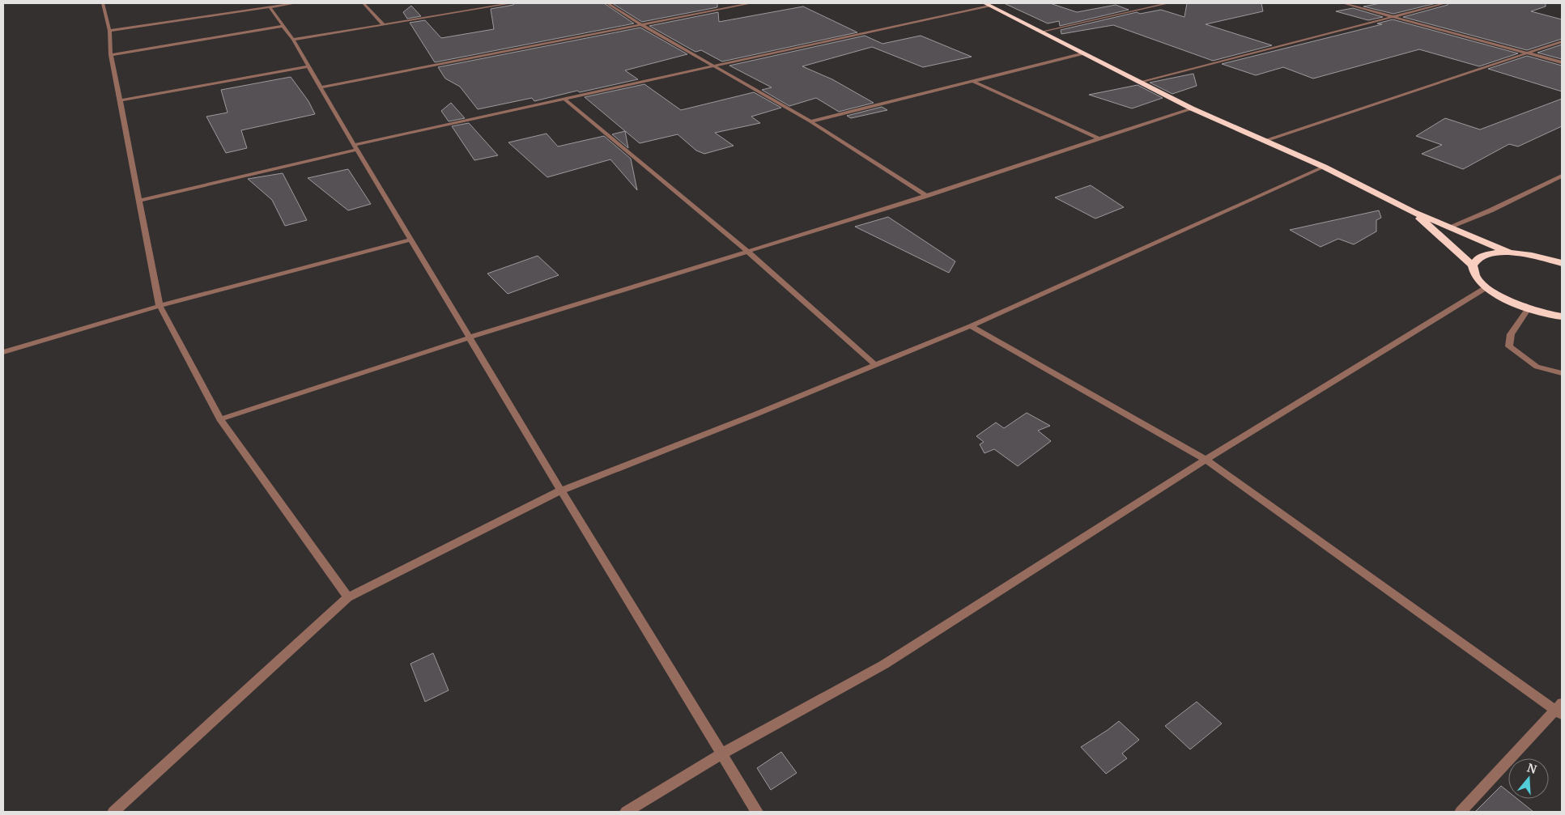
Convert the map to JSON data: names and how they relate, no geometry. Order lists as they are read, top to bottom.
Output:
{
  "north": "top"
}
